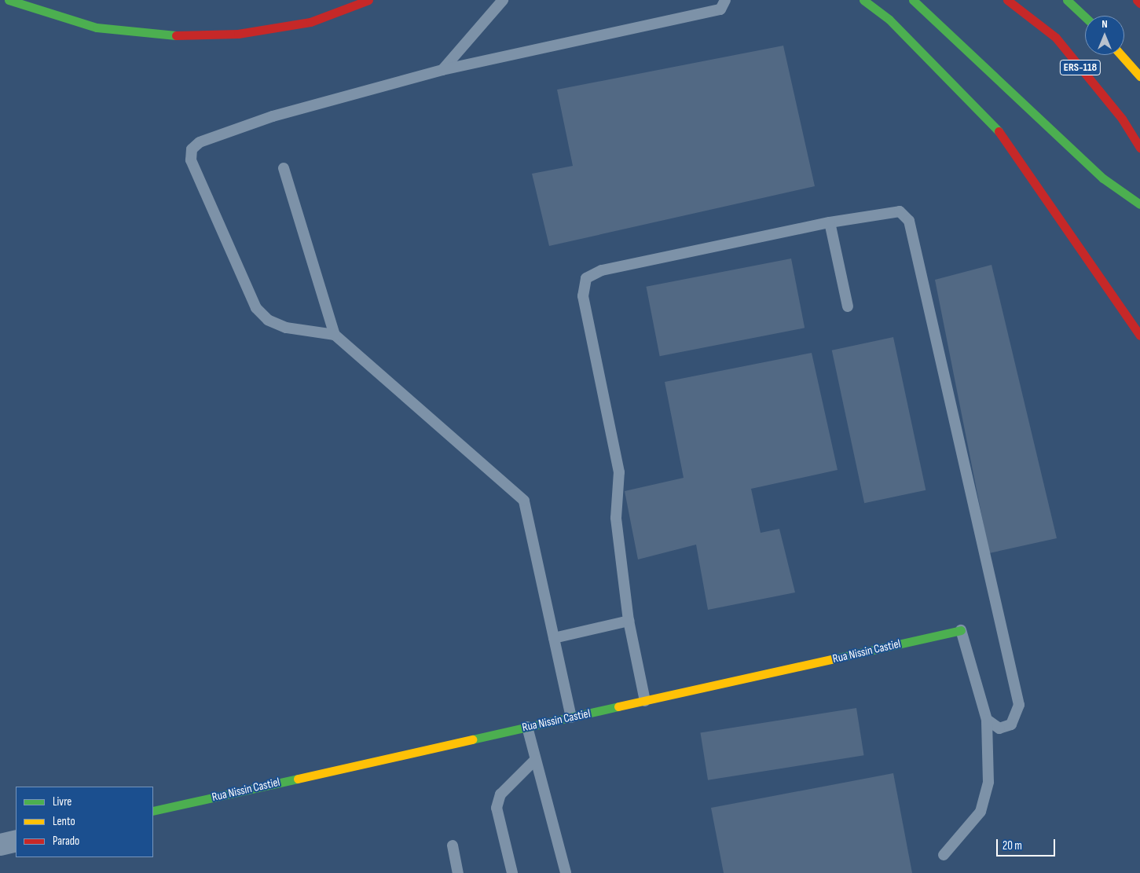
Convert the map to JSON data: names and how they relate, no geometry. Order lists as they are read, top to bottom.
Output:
{
  "streets": {
    "main road": ["ERS-118", "Rua Nissin Castiel"]
  },
  "legend": ["Livre", "Lento", "Parado"],
  "scale_bar": "20 m",
  "north": "top"
}
